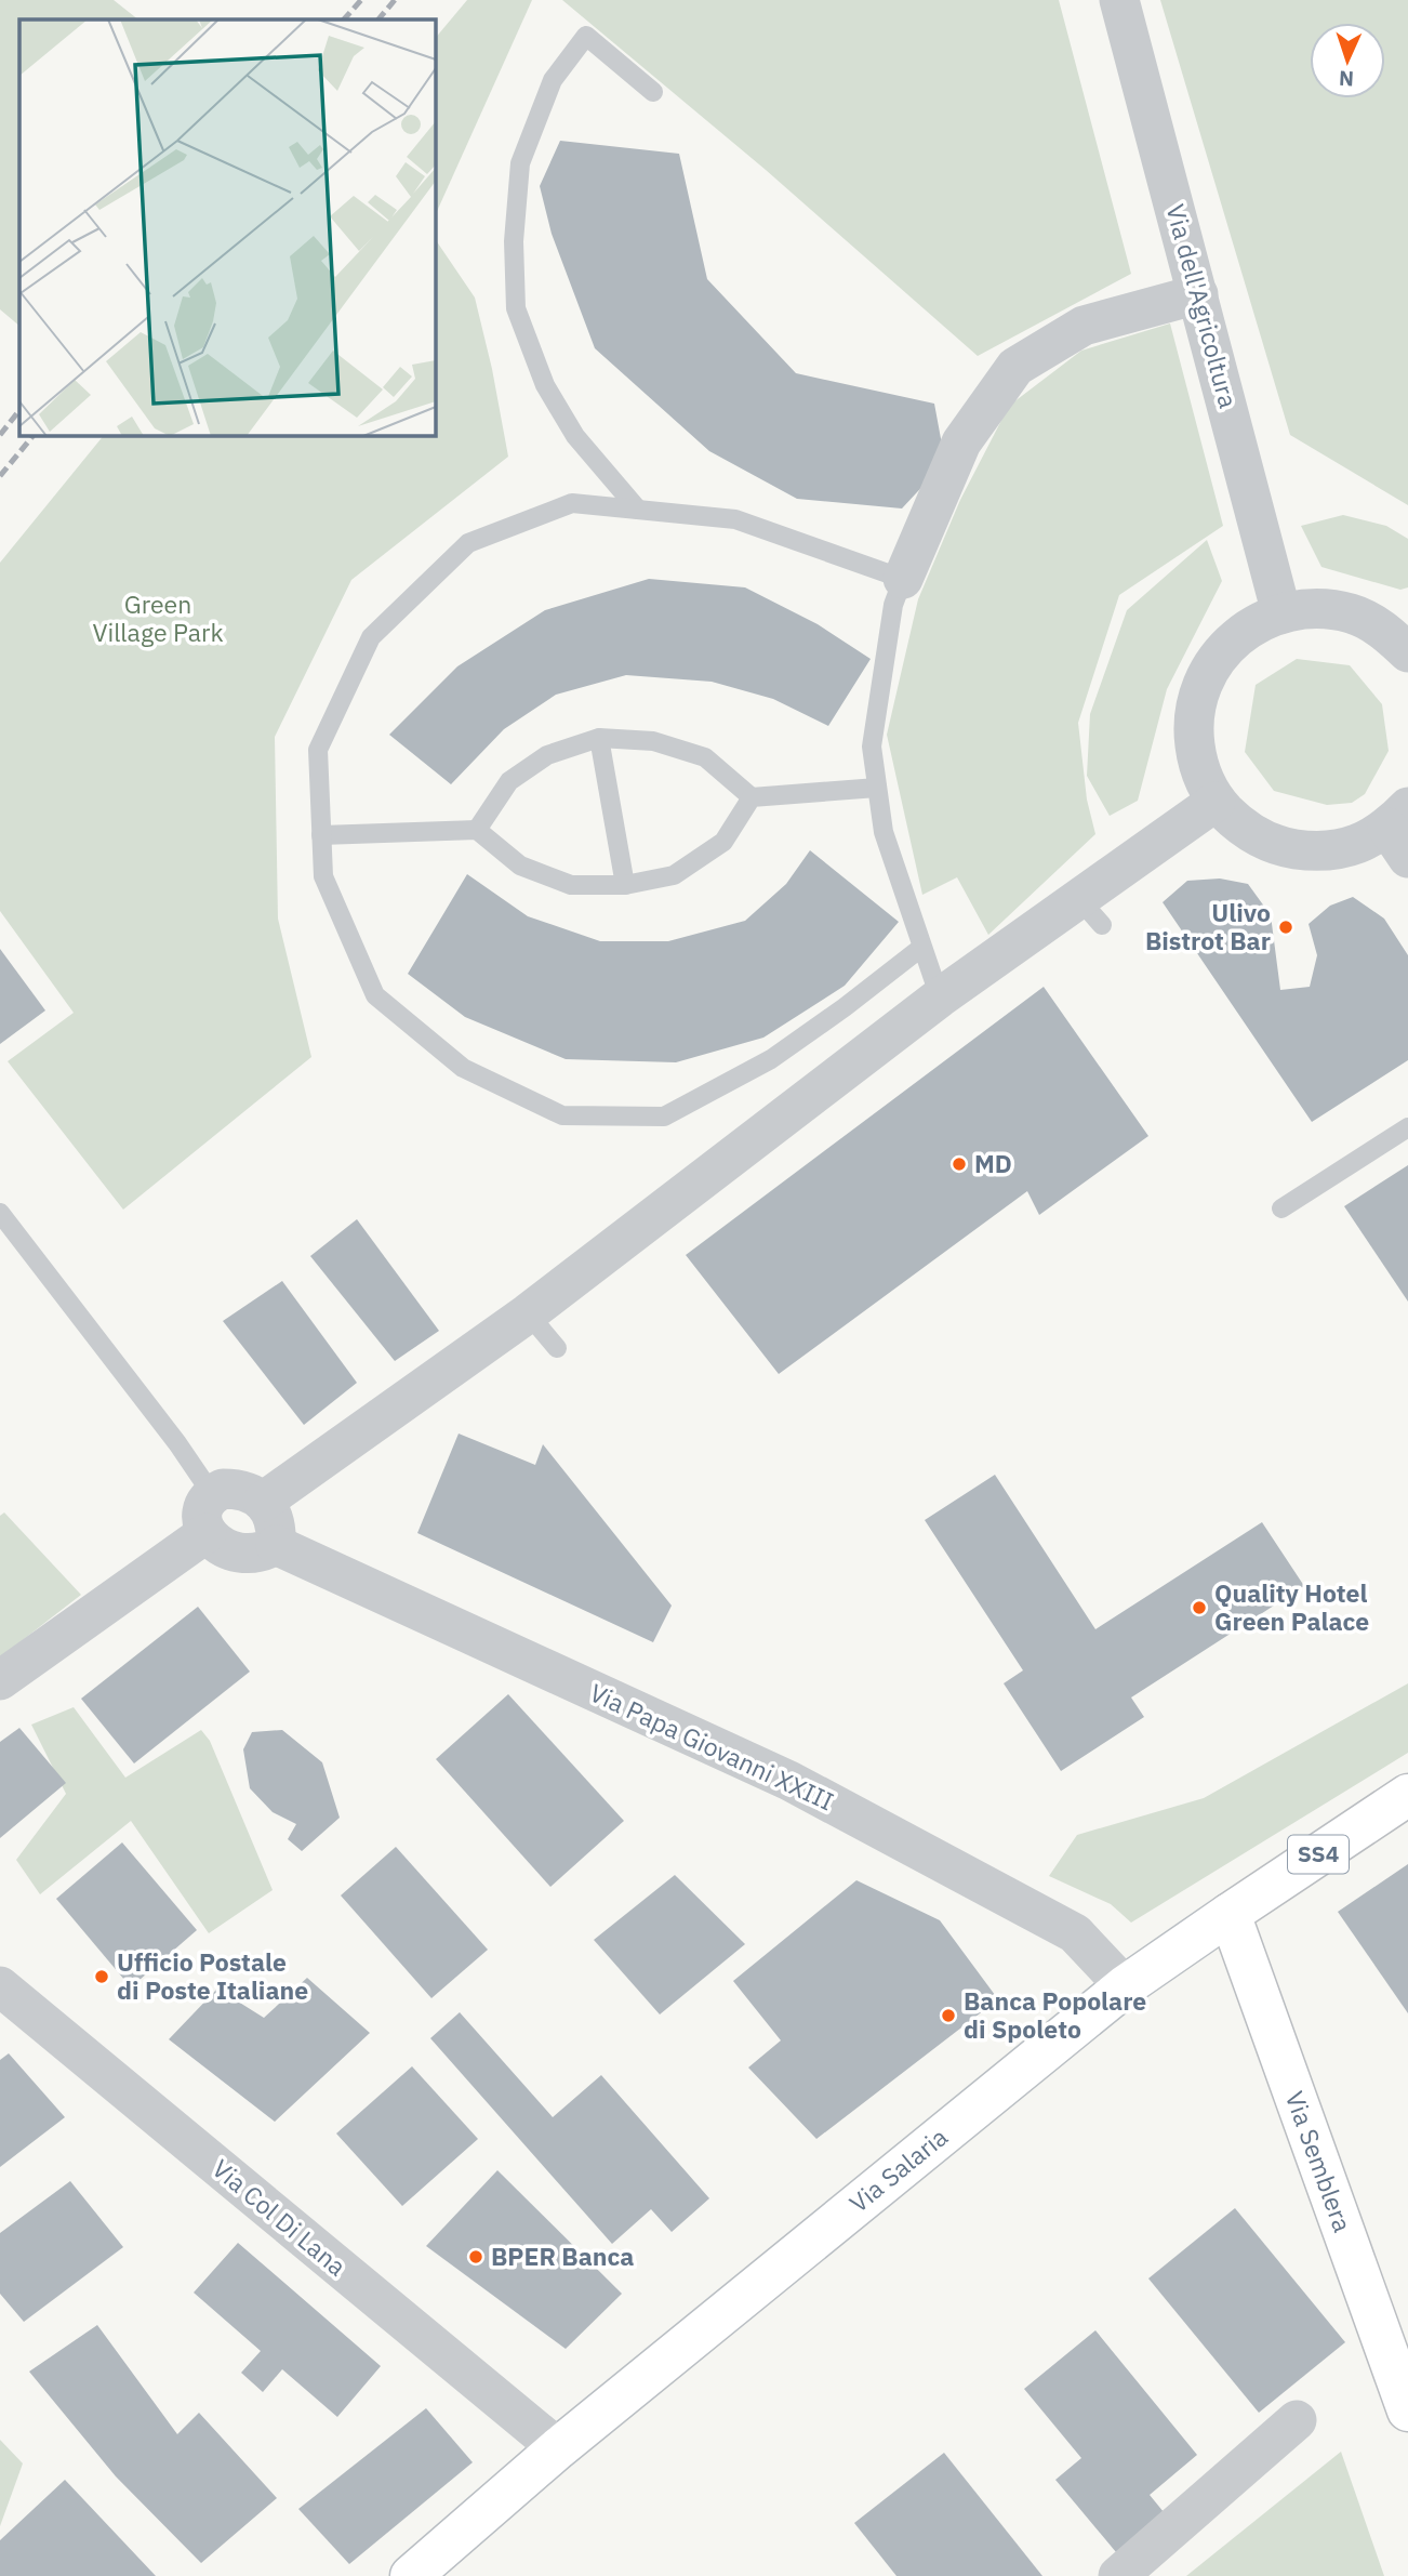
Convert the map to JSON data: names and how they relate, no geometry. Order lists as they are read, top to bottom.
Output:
{
  "streets": {
    "main road": ["SS4", "Via Semblera", "Via Salaria"],
    "street": ["Via dell'Agricoltura", "Via Papa Giovanni XXIII", "Via Col Di Lana"]
  },
  "crossings": [
    ["Via Papa Giovanni XXIII", "Via Salaria"],
    ["Via Semblera", "Via Salaria"],
    ["Via Salaria", "Via Col Di Lana"]
  ],
  "parks": ["Green Village Park"],
  "places": [
    "Ulivo Bistrot Bar",
    "MD",
    "Quality Hotel Green Palace",
    "Ufficio Postale di Poste Italiane",
    "Banca Popolare di Spoleto",
    "BPER Banca"
  ],
  "north": "bottom"
}
